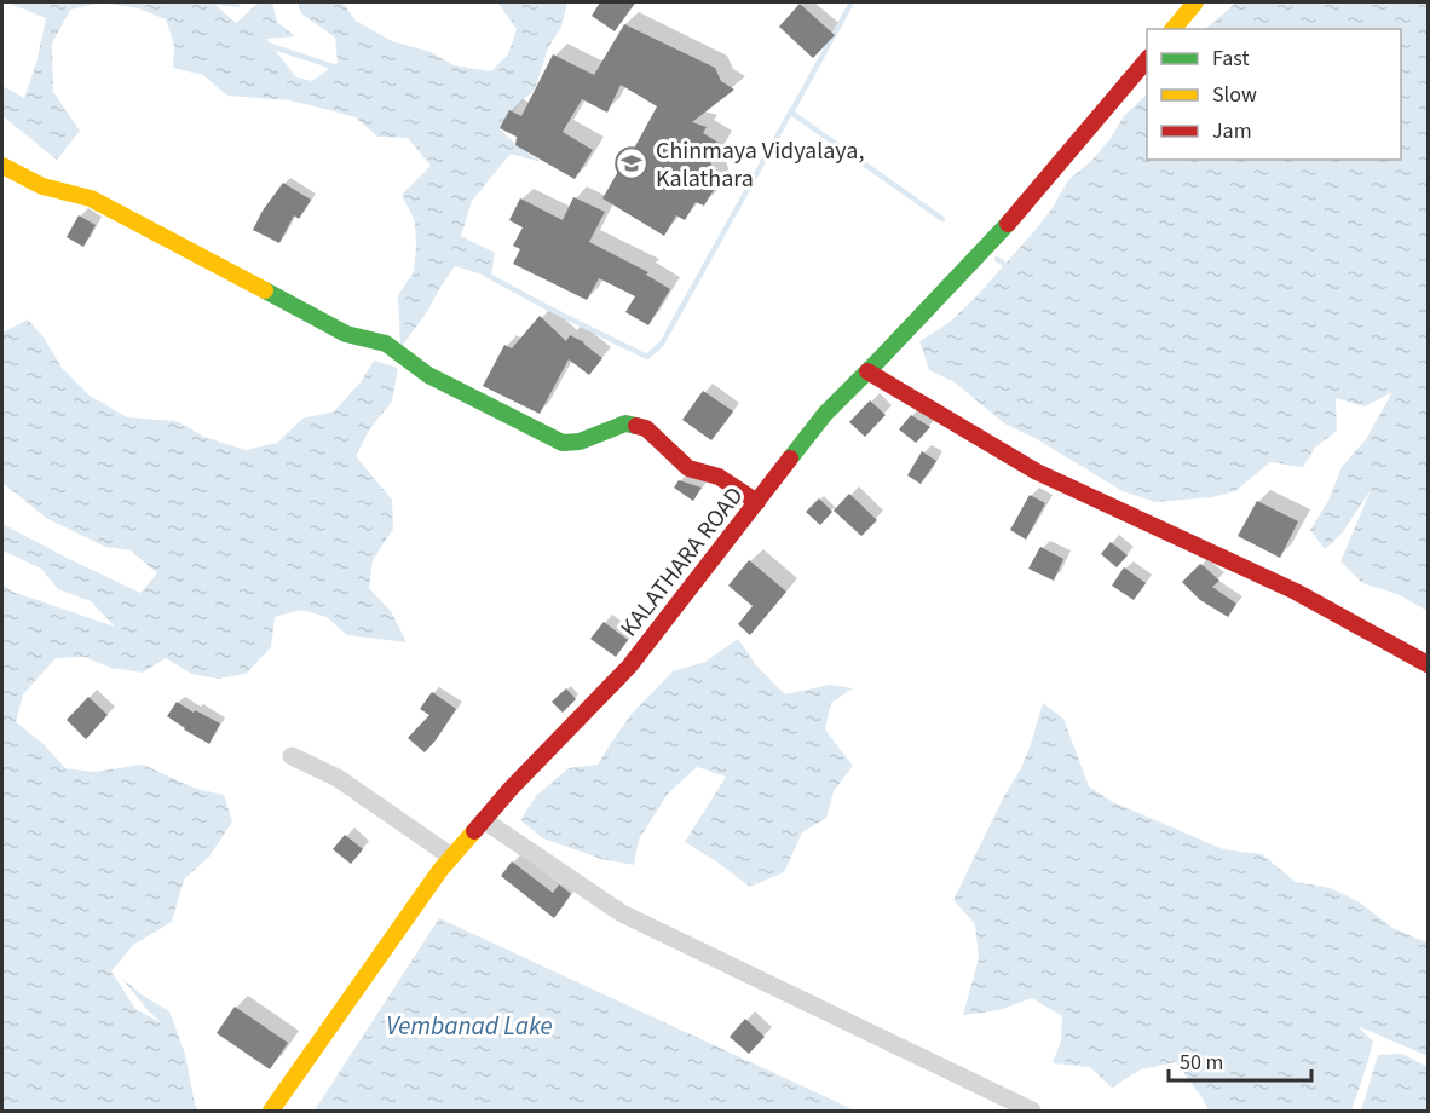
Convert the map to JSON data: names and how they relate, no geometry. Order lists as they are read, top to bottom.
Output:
{
  "streets": {
    "street": ["KALATHARA ROAD"]
  },
  "water": ["Vembanad Lake"],
  "places": {
    "school or university": ["Chinmaya Vidyalaya, Kalathara"]
  },
  "legend": ["Fast", "Slow", "Jam"],
  "scale_bar": "50 m"
}
